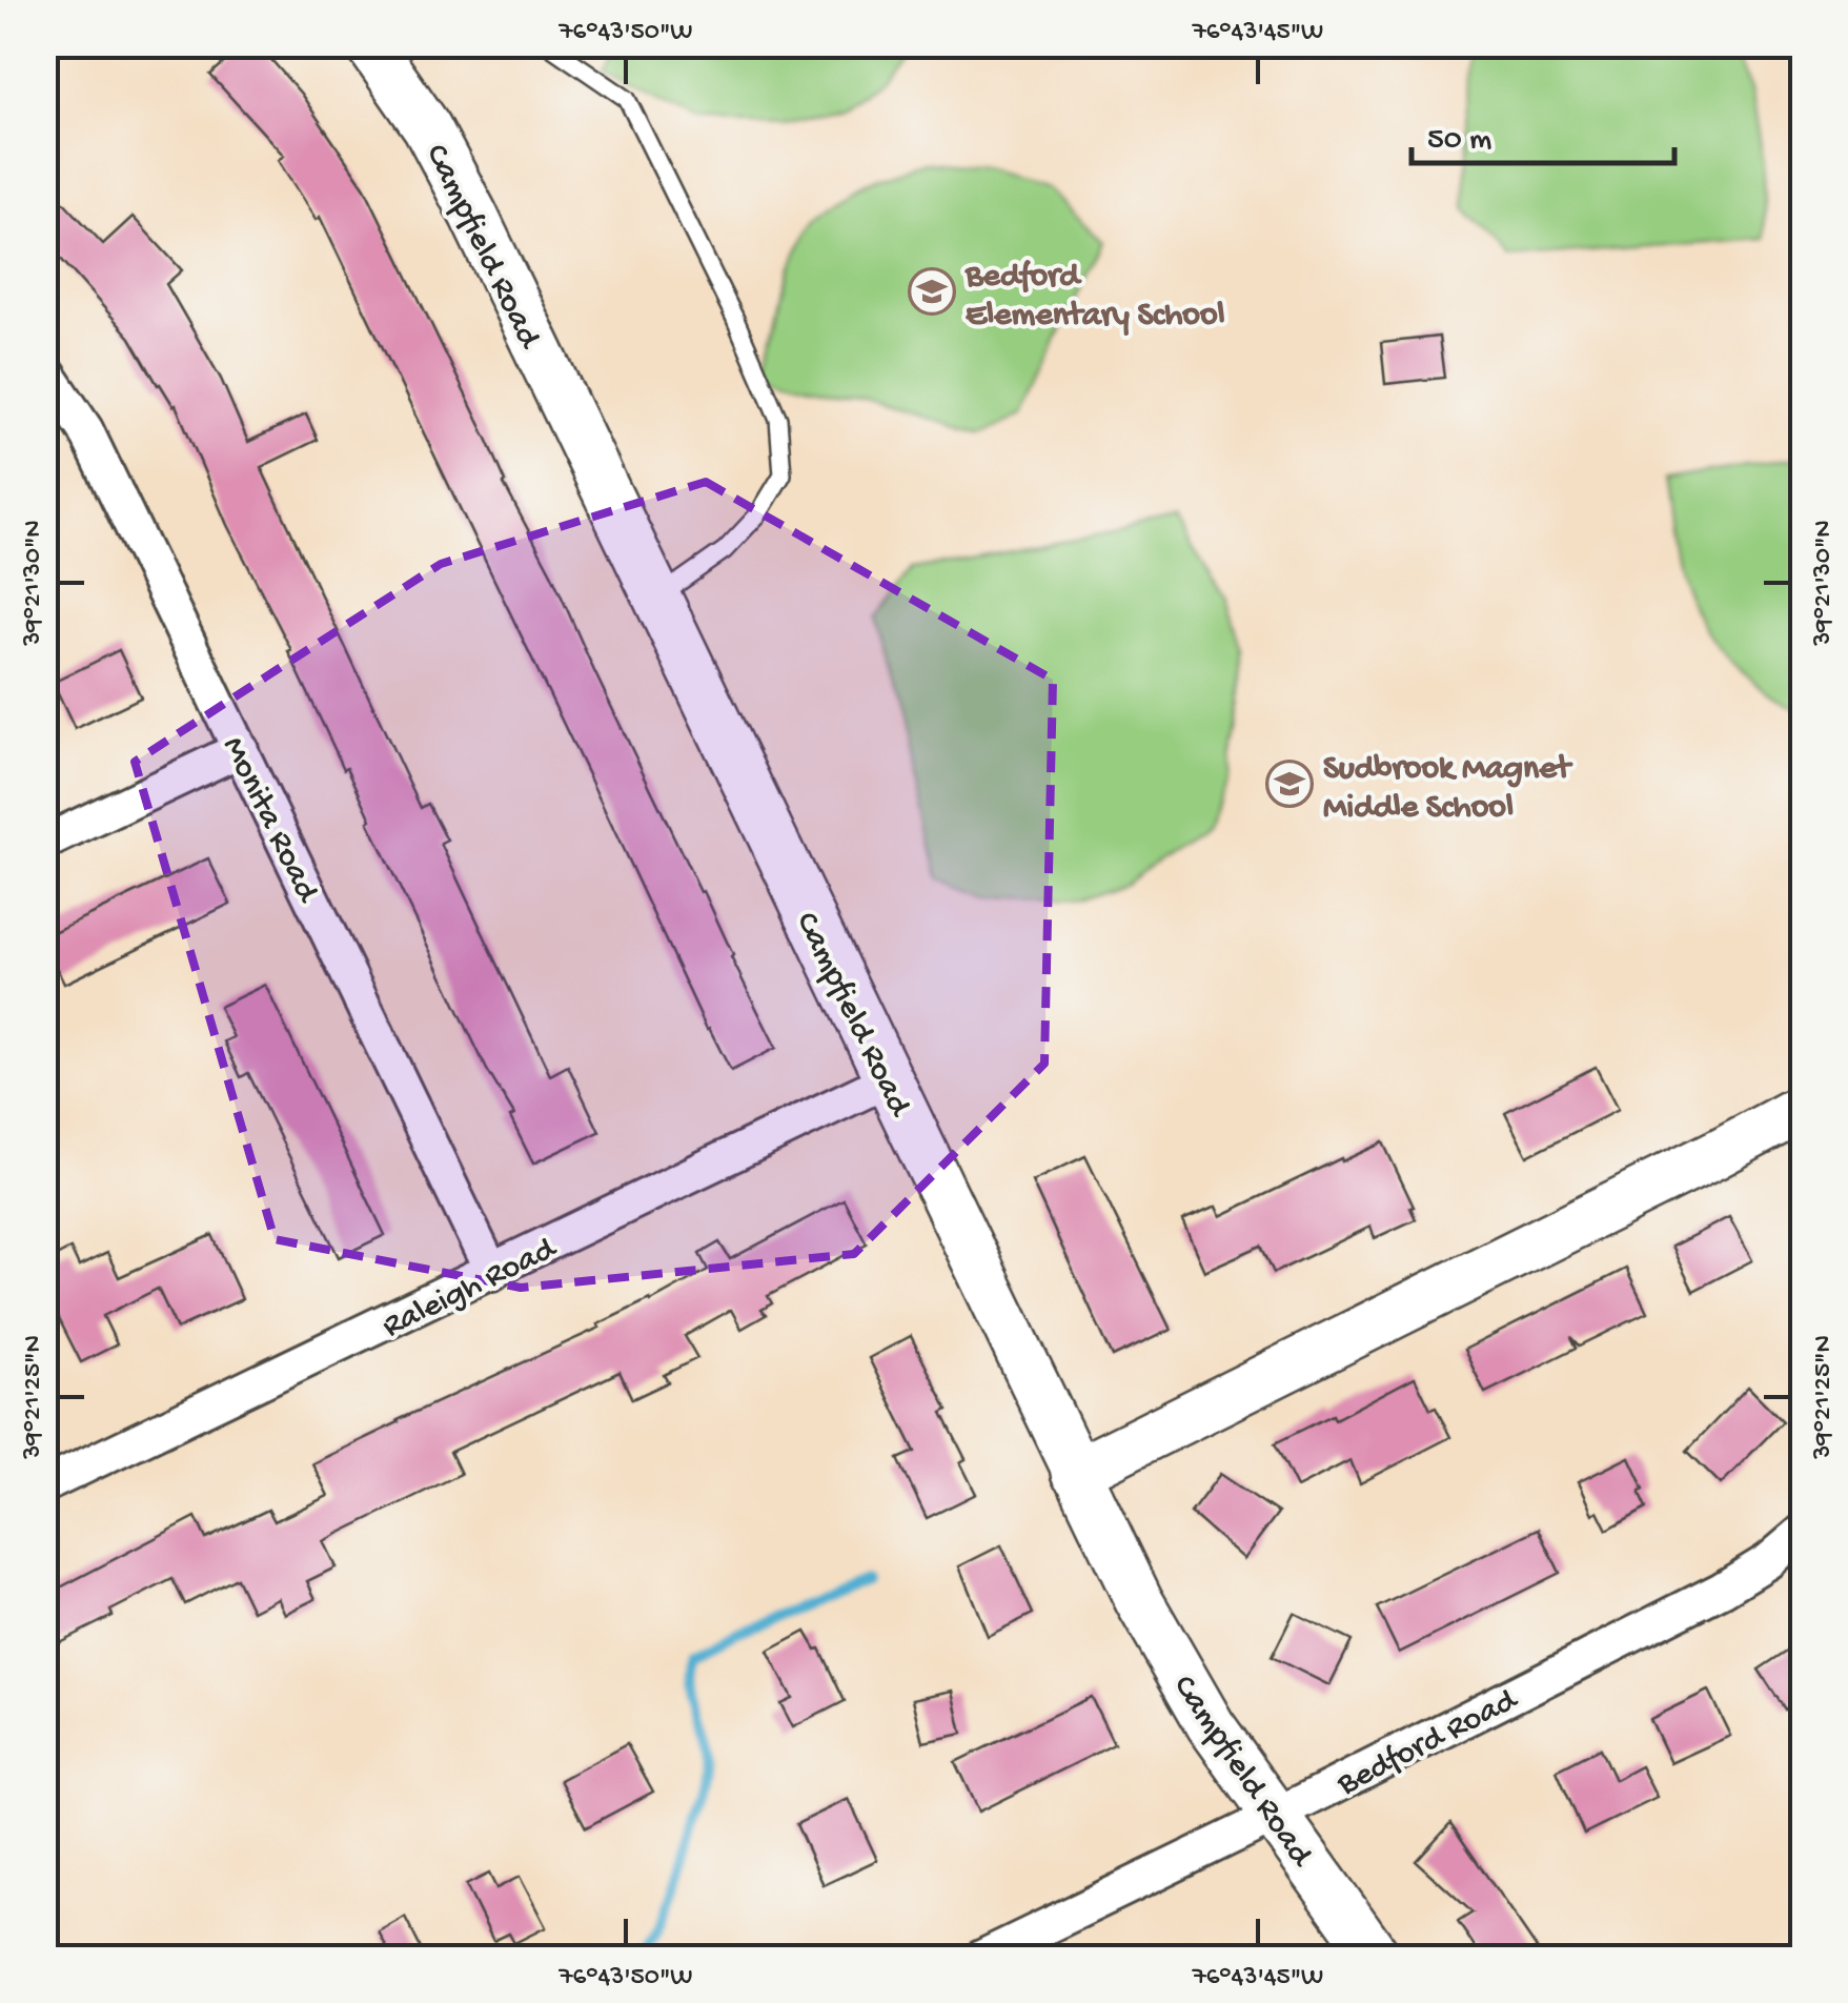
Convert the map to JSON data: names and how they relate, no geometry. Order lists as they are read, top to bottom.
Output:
{
  "streets": {
    "street": [
      "Campfield Road",
      "Monita Road",
      "Raleigh Road",
      "Bedford Road"
    ]
  },
  "crossings": [
    ["Campfield Road", "Raleigh Road"],
    ["Campfield Road", "Bedford Road"],
    ["Monita Road", "Raleigh Road"]
  ],
  "places": {
    "school or university": ["Bedford Elementary School", "Sudbrook Magnet Middle School"]
  },
  "scale_bar": "50 m",
  "coordinates": [
    "76°43'50\"W",
    "76°43'45\"W",
    "39°21'30\"N",
    "39°21'25\"N"
  ]
}
